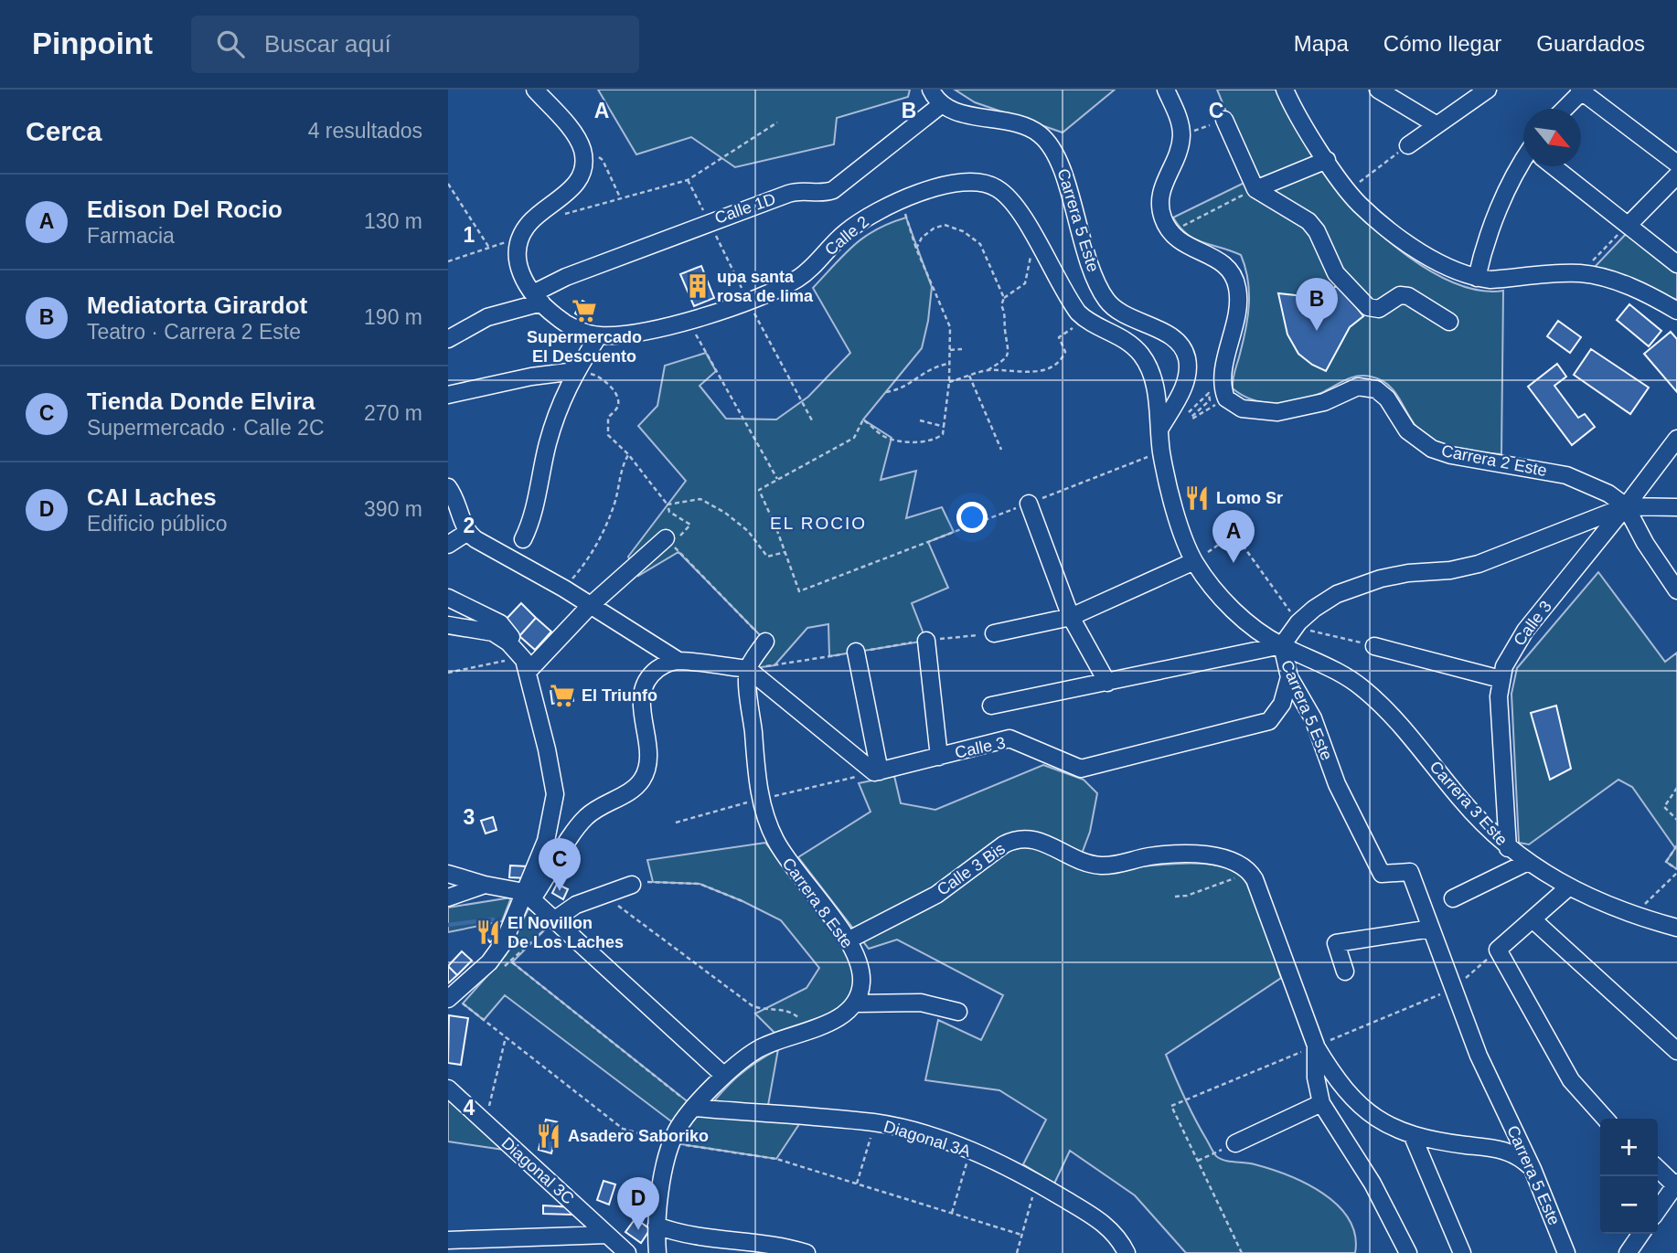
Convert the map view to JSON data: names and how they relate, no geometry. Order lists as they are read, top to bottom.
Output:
{
  "streets": {
    "street": [
      "Calle 1D",
      "Carrera 5 Este",
      "Calle 2",
      "Carrera 2 Este",
      "Calle 3",
      "Carrera 3 Este",
      "Calle 3 Bis",
      "Carrera 8 Este",
      "Diagonal 3A",
      "Diagonal 3C"
    ]
  },
  "crossings": [
    ["Calle 1D", "Carrera 5 Este"],
    ["Carrera 5 Este", "Calle 3"],
    ["Carrera 5 Este", "Carrera 3 Este"],
    ["Carrera 2 Este", "Calle 3"],
    ["Calle 3", "Carrera 3 Este"],
    ["Calle 3 Bis", "Carrera 8 Este"]
  ],
  "districts": ["EL ROCIO"],
  "places": {
    "building": ["upa santa rosa de lima"],
    "supermarket": ["Supermercado El Descuento", "El Triunfo"],
    "restaurant": ["Lomo Sr", "El Novillon De Los Laches", "Asadero Saboriko"]
  },
  "north": "bottom right",
  "page": {
    "header": "Pinpoint",
    "search": "Buscar aquí",
    "nav": ["Mapa", "Cómo llegar", "Guardados"],
    "heading": ["Cerca", "4 resultados"],
    "list": [
      {
        "mark": "A",
        "name": "Edison Del Rocio",
        "note": "Farmacia",
        "value": "130 m"
      },
      {
        "mark": "B",
        "name": "Mediatorta Girardot",
        "note": "Teatro · Carrera 2 Este",
        "value": "190 m"
      },
      {
        "mark": "C",
        "name": "Tienda Donde Elvira",
        "note": "Supermercado · Calle 2C",
        "value": "270 m"
      },
      {
        "mark": "D",
        "name": "CAI Laches",
        "note": "Edificio público",
        "value": "390 m"
      }
    ],
    "pins": [
      "B",
      "A",
      "C",
      "D"
    ],
    "map_buttons": ["+", "−"]
  },
  "grid": {
    "columns": ["A", "B", "C"],
    "rows": [
      "1",
      "2",
      "3",
      "4"
    ]
  }
}
